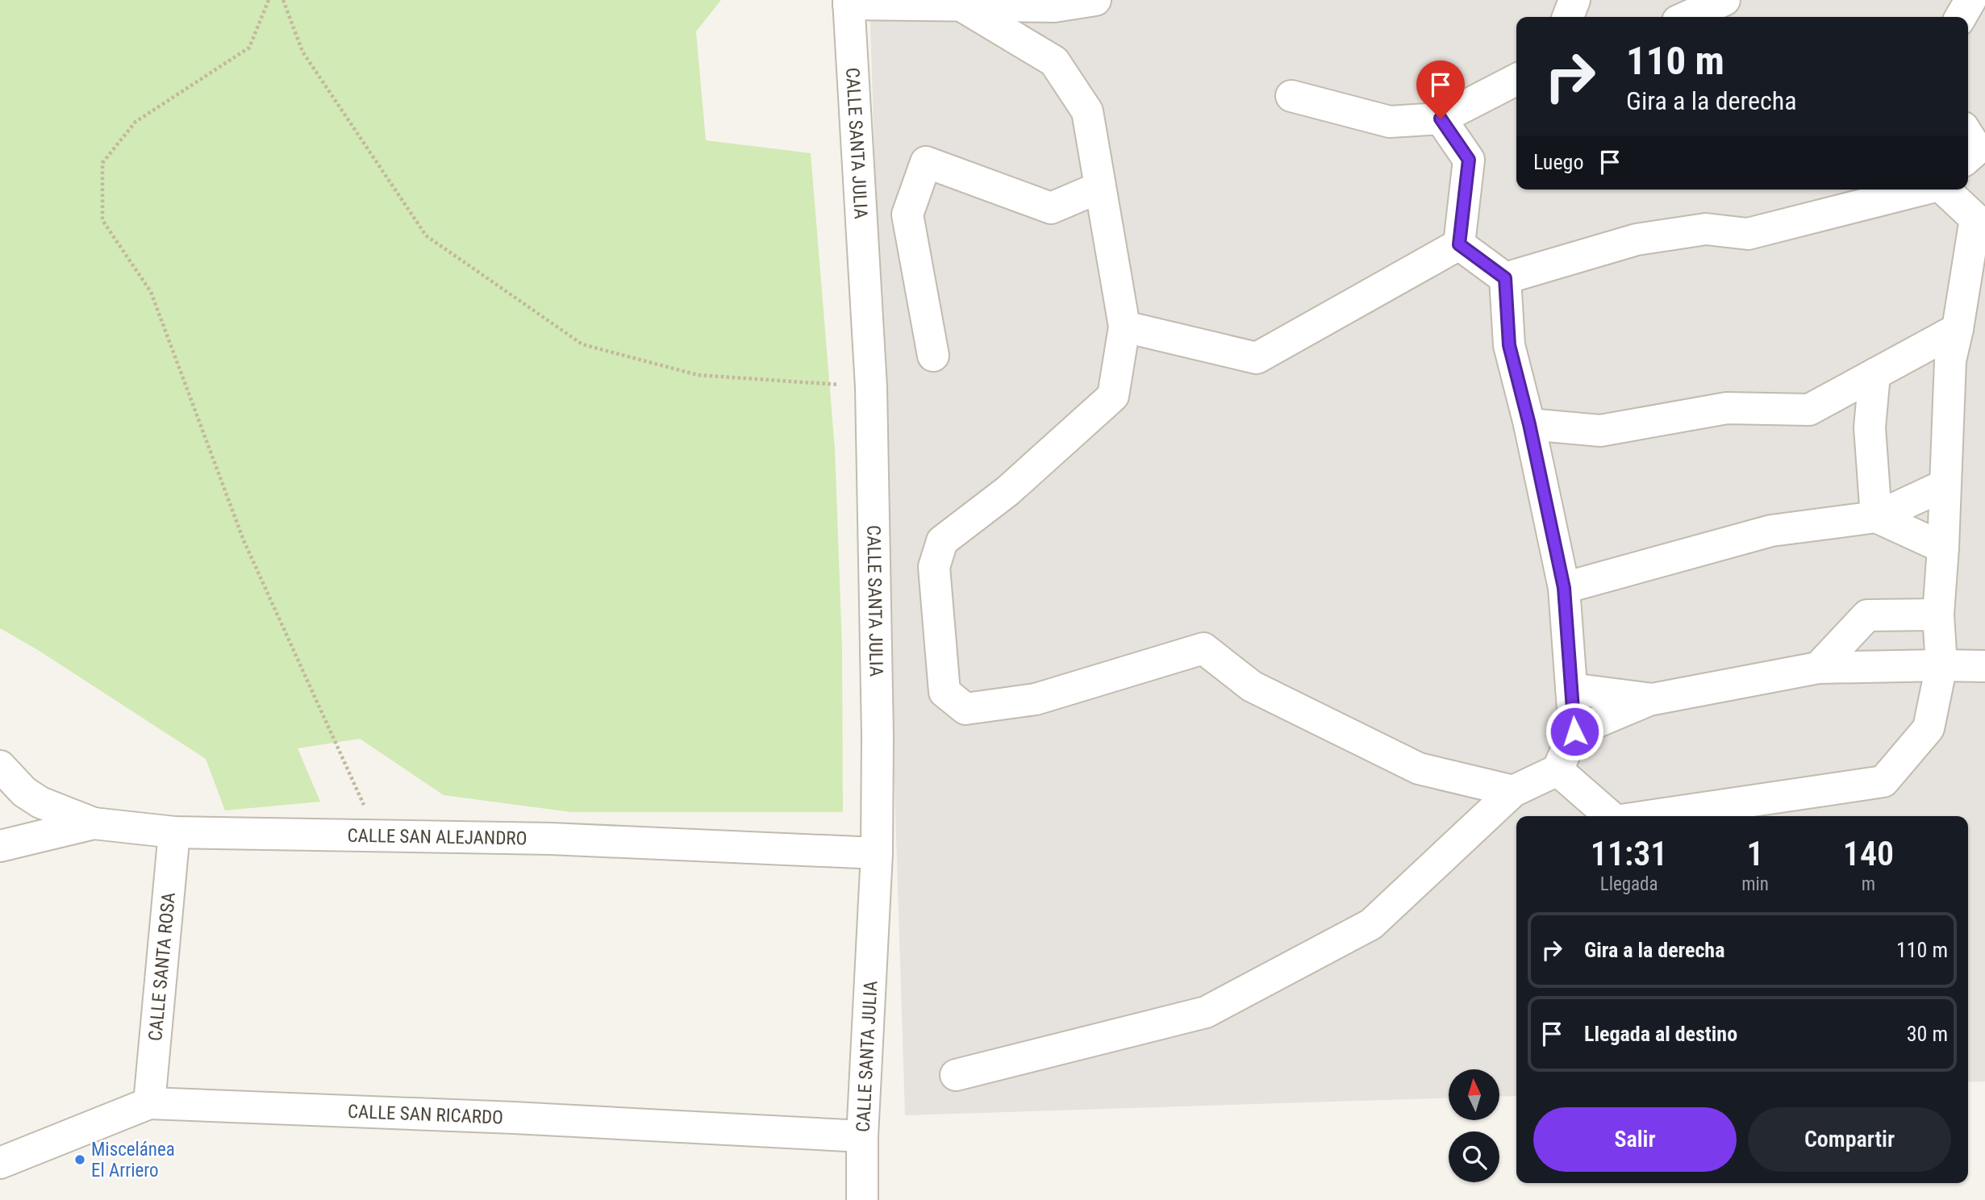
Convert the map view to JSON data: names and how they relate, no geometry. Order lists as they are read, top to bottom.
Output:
{
  "streets": {
    "street": [
      "CALLE SANTA JULIA",
      "CALLE SAN ALEJANDRO",
      "CALLE SANTA ROSA",
      "CALLE SAN RICARDO"
    ]
  },
  "crossings": [
    ["CALLE SANTA JULIA", "CALLE SAN ALEJANDRO"],
    ["CALLE SANTA JULIA", "CALLE SAN RICARDO"],
    ["CALLE SAN ALEJANDRO", "CALLE SANTA ROSA"],
    ["CALLE SANTA ROSA", "CALLE SAN RICARDO"]
  ],
  "places": ["Miscelánea El Arriero"],
  "north": "top",
  "page": {
    "turn": ["110 m", "Gira a la derecha"],
    "then": "Luego",
    "eta": [
      "11:31",
      "Llegada",
      "1",
      "min",
      "140",
      "m"
    ],
    "list": [
      {
        "name": "Gira a la derecha",
        "value": "110 m"
      },
      {
        "name": "Llegada al destino",
        "value": "30 m"
      }
    ],
    "buttons": ["Salir", "Compartir"]
  }
}
